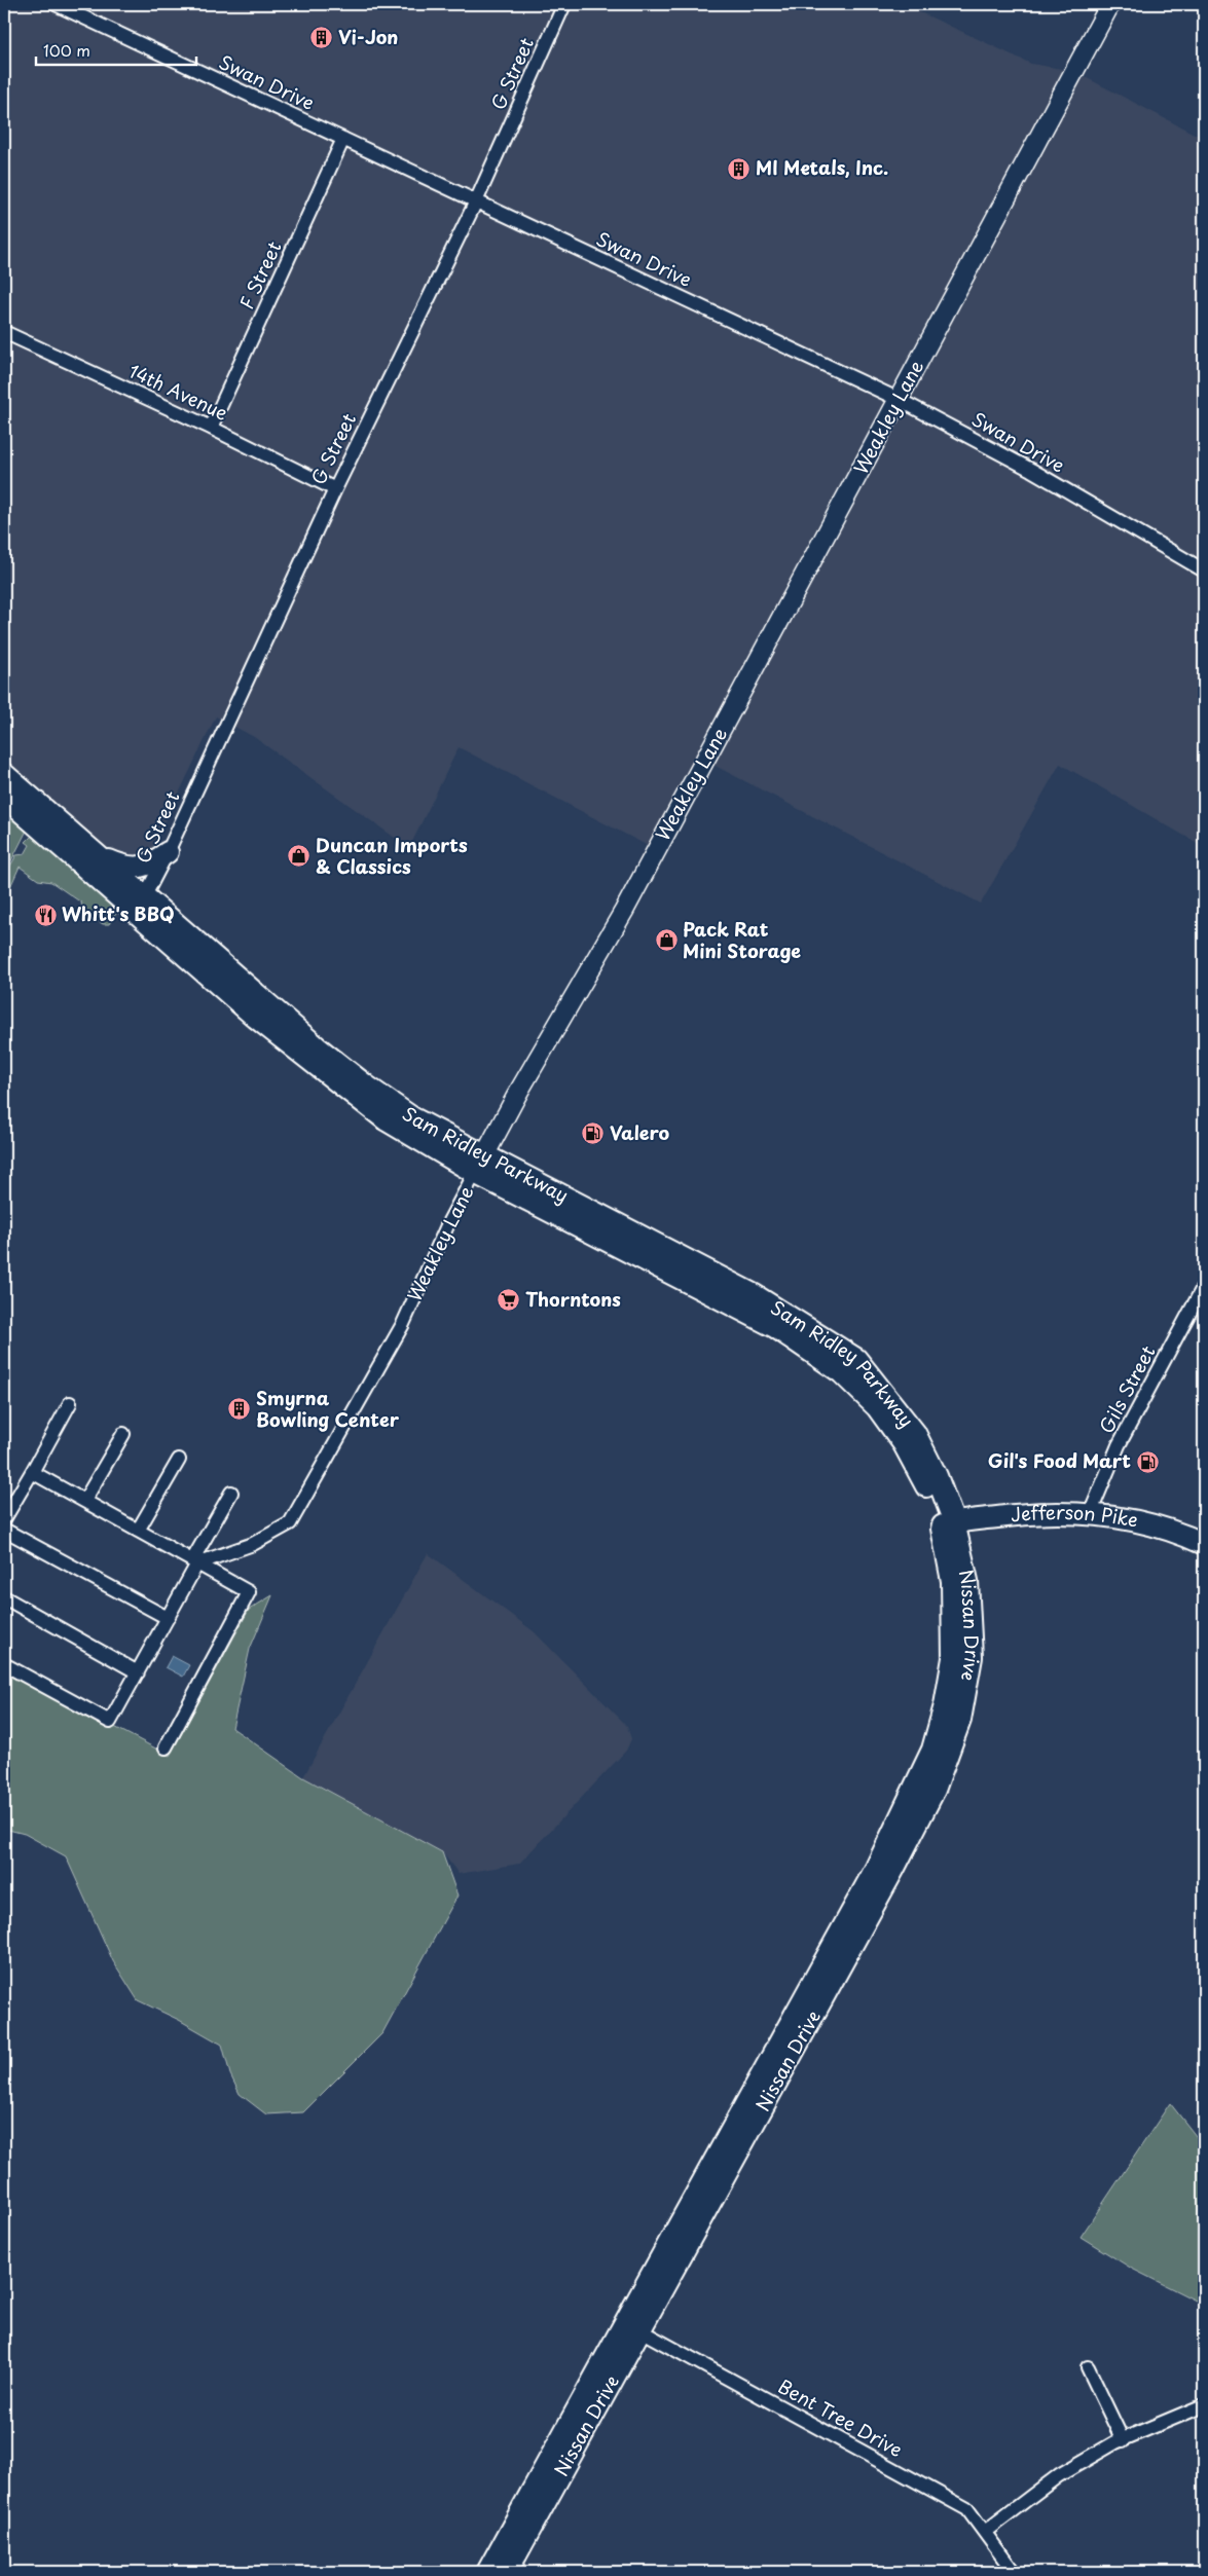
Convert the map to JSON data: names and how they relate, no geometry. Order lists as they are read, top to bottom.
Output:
{
  "streets": {
    "main road": [
      "Weakley Lane",
      "Sam Ridley Parkway",
      "Jefferson Pike",
      "Nissan Drive"
    ],
    "street": [
      "G Street",
      "Swan Drive",
      "F Street",
      "14th Avenue",
      "Gils Street",
      "Bent Tree Drive"
    ]
  },
  "crossings": [
    ["G Street", "Swan Drive"],
    ["G Street", "14th Avenue"],
    ["G Street", "Sam Ridley Parkway"],
    ["Swan Drive", "F Street"],
    ["Swan Drive", "Weakley Lane"],
    ["F Street", "14th Avenue"],
    ["Weakley Lane", "Sam Ridley Parkway"],
    ["Sam Ridley Parkway", "Jefferson Pike"],
    ["Sam Ridley Parkway", "Nissan Drive"],
    ["Gils Street", "Jefferson Pike"],
    ["Jefferson Pike", "Nissan Drive"],
    ["Nissan Drive", "Bent Tree Drive"]
  ],
  "places": {
    "building": ["Vi-Jon", "MI Metals, Inc.", "Smyrna Bowling Center"],
    "shop": ["Duncan Imports & Classics", "Pack Rat Mini Storage"],
    "restaurant": ["Whitt's BBQ"],
    "fuel station": ["Valero", "Gil's Food Mart"],
    "supermarket": ["Thorntons"]
  },
  "scale_bar": "100 m"
}
